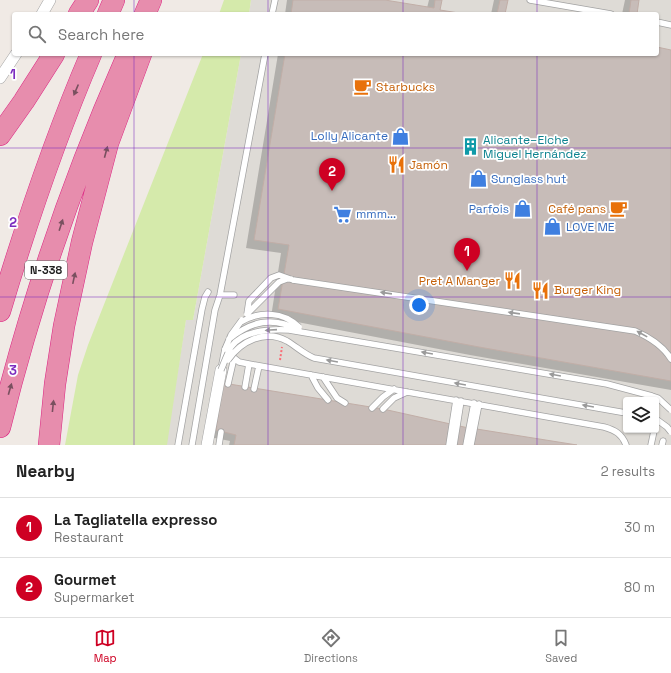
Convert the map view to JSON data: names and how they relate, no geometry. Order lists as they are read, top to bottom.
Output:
{
  "streets": {
    "highway": ["N-338"]
  },
  "places": {
    "cafe": ["Starbucks", "Café pans"],
    "shop": [
      "Lolly Alicante",
      "Sunglass hut",
      "Parfois",
      "LOVE ME"
    ],
    "building": ["Alicante–Elche Miguel Hernández"],
    "restaurant": ["Jamón", "Pret A Manger", "Burger King"],
    "supermarket": ["mmm..."]
  },
  "page": {
    "search": "Search here",
    "pins": ["2", "1"],
    "heading": ["Nearby", "2 results"],
    "list": [
      {
        "mark": "1",
        "name": "La Tagliatella expresso",
        "note": "Restaurant",
        "value": "30 m"
      },
      {
        "mark": "2",
        "name": "Gourmet",
        "note": "Supermarket",
        "value": "80 m"
      }
    ],
    "nav": ["Map", "Directions", "Saved"]
  },
  "grid": {
    "rows": ["1", "2", "3"]
  }
}
